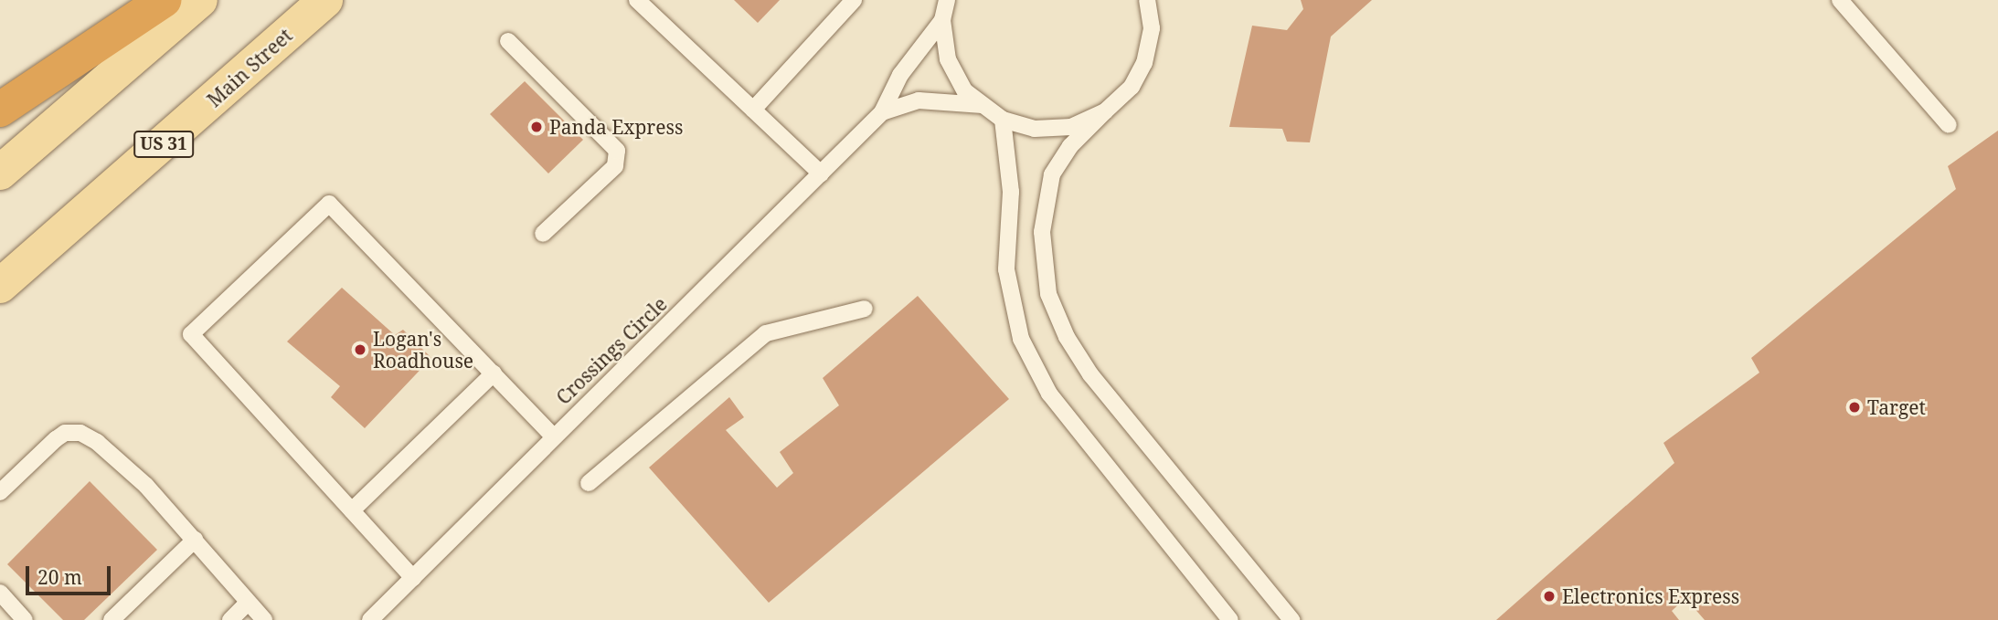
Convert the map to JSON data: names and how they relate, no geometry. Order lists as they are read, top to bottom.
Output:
{
  "streets": {
    "main road": ["Main Street", "US 31"],
    "lane": ["Crossings Circle"]
  },
  "places": [
    "Panda Express",
    "Logan's Roadhouse",
    "Target",
    "Electronics Express"
  ],
  "scale_bar": "20 m"
}
